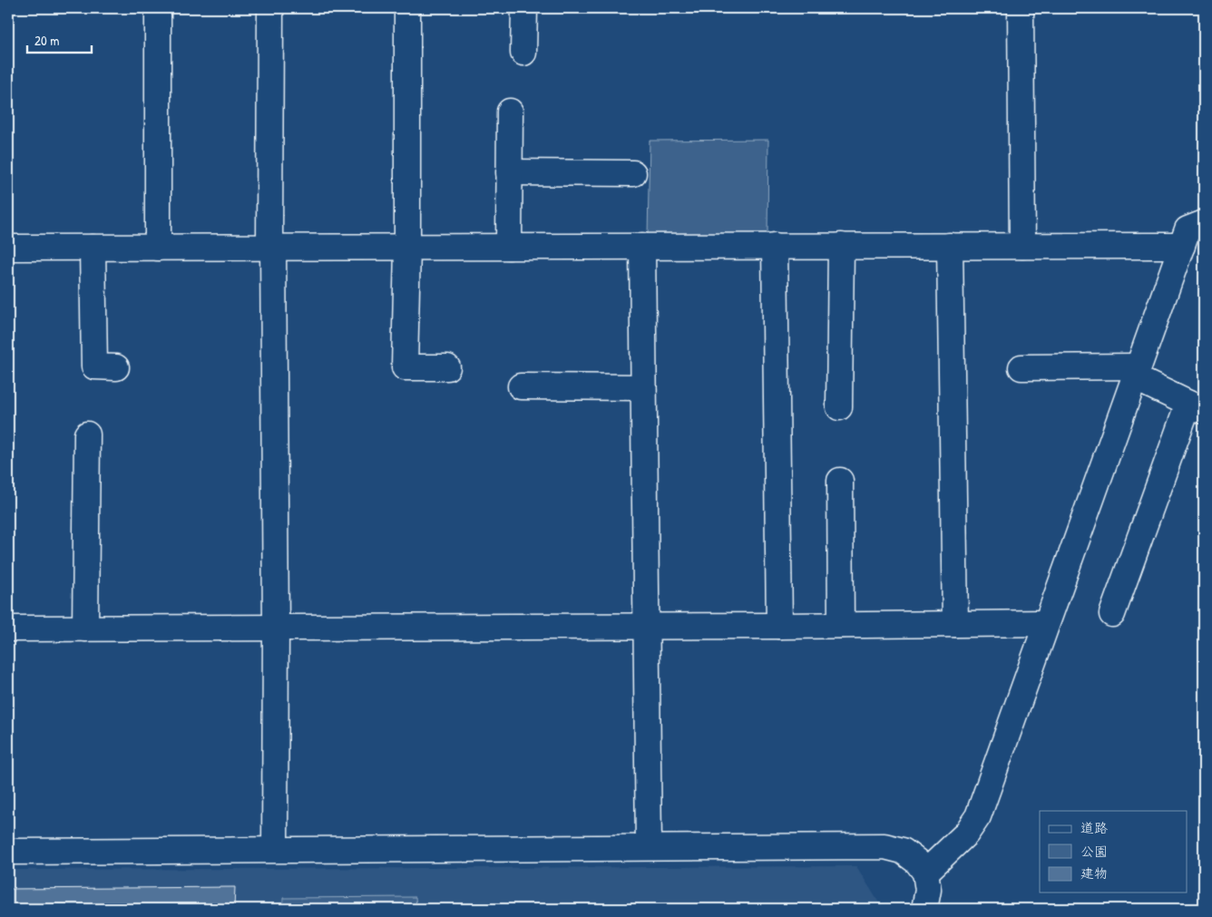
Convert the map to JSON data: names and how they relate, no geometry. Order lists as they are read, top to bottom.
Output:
{
  "legend": ["道路", "公園", "建物"],
  "scale_bar": "20 m"
}
